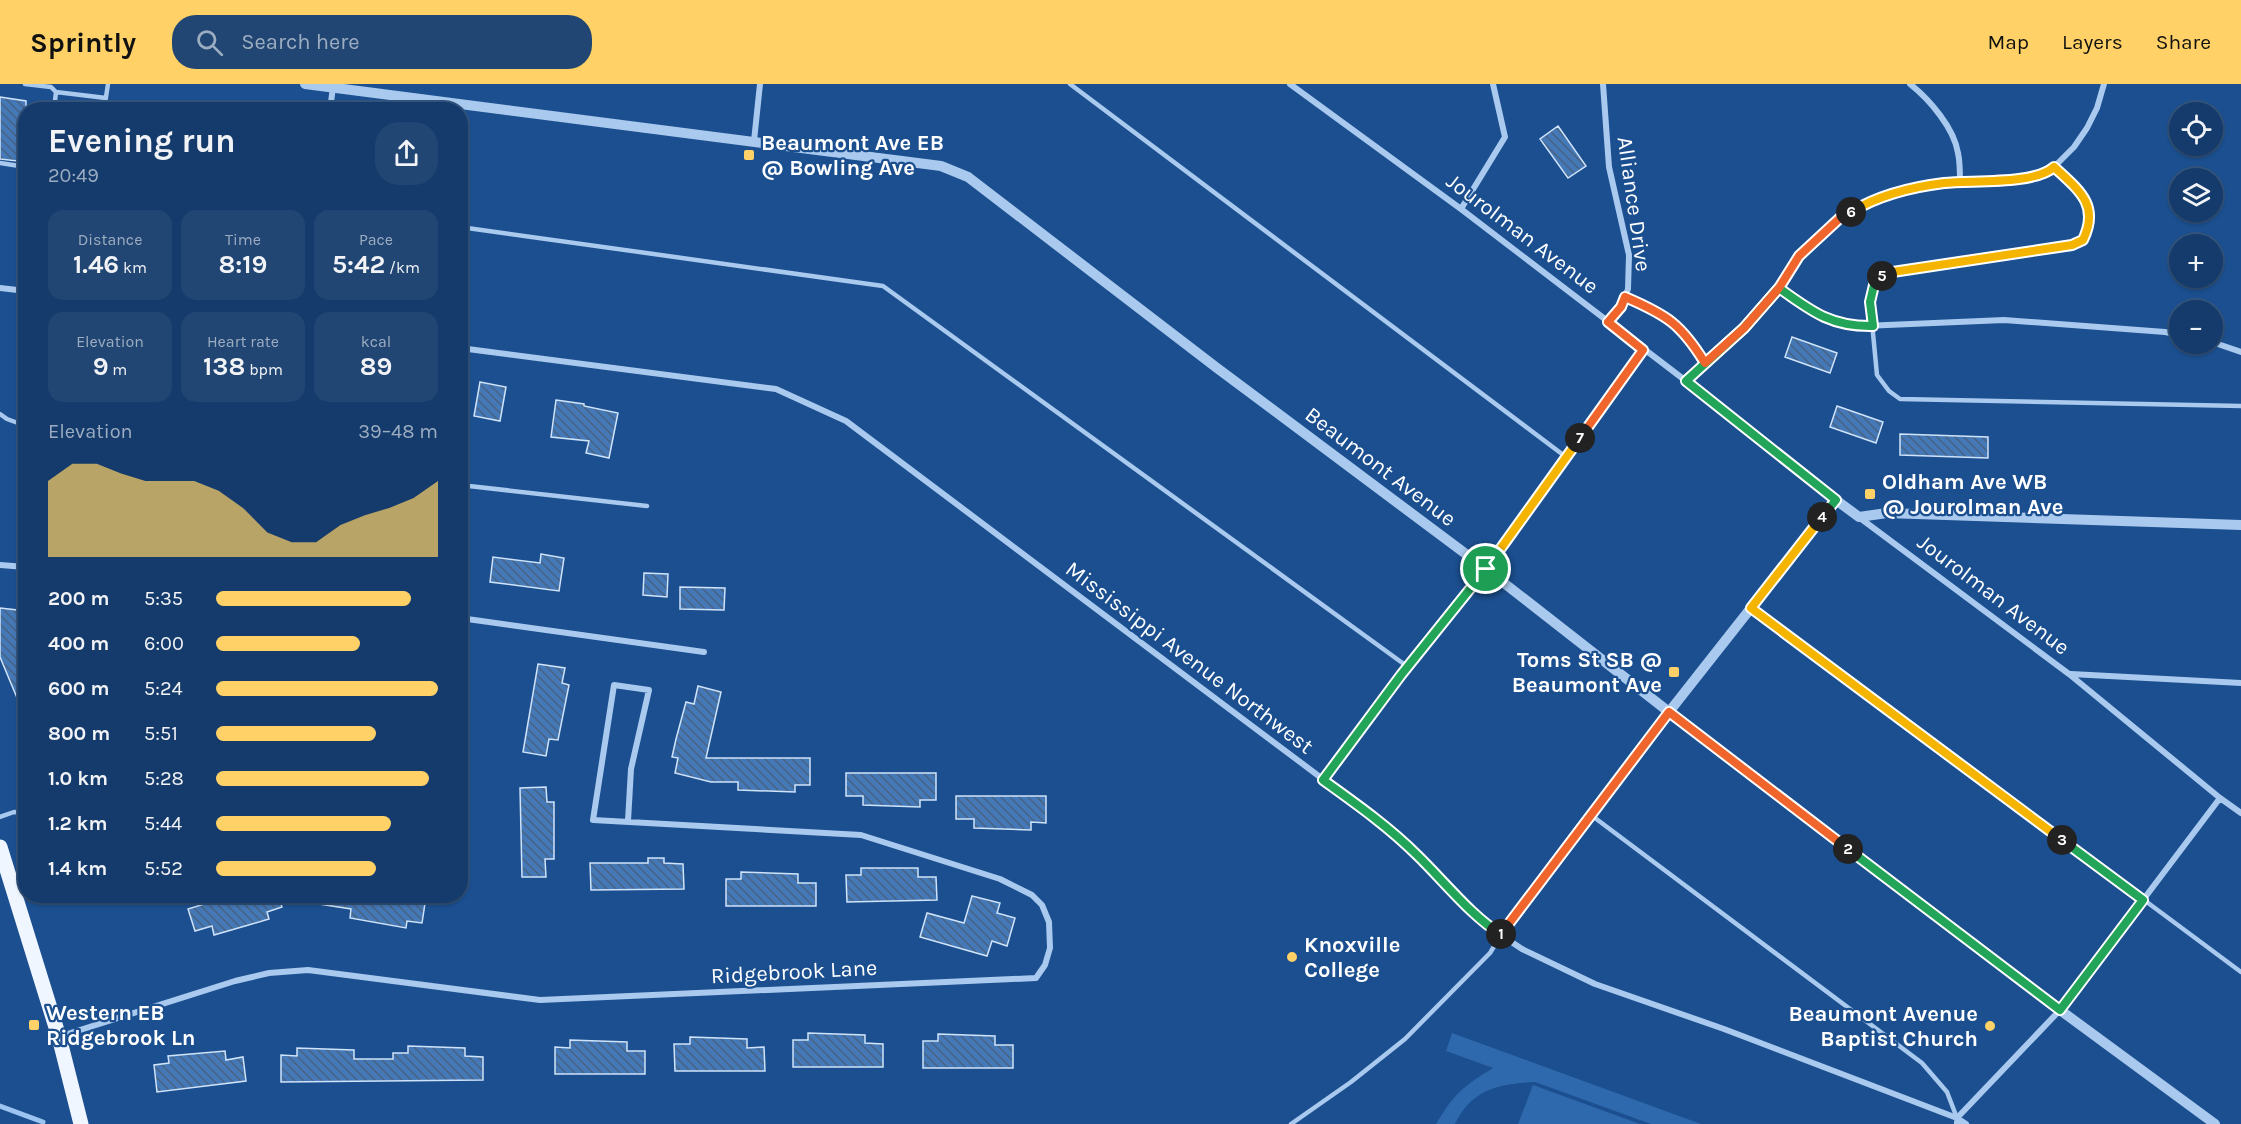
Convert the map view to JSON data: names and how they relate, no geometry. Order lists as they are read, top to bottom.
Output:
{
  "streets": {
    "street": [
      "Alliance Drive",
      "Jourolman Avenue",
      "Beaumont Avenue",
      "Mississippi Avenue Northwest",
      "Ridgebrook Lane"
    ]
  },
  "crossings": [
    ["Alliance Drive", "Jourolman Avenue"]
  ],
  "places": {
    "transit": [
      "Beaumont Ave EB @ Bowling Ave",
      "Oldham Ave WB @ Jourolman Ave",
      "Toms St SB @ Beaumont Ave",
      "Western EB Ridgebrook Ln"
    ],
    "other": ["Knoxville College", "Beaumont Avenue Baptist Church"]
  },
  "page": {
    "header": "Sprintly",
    "search": "Search here",
    "nav": ["Map", "Layers", "Share"],
    "map_buttons": ["+", "−"],
    "heading": ["Evening run", "20:49"],
    "pins": [
      "6",
      "5",
      "7",
      "4",
      "3",
      "2",
      "1"
    ],
    "stats": [
      ["Distance", "1.46 km"],
      ["Time", "8:19"],
      ["Pace", "5:42 /km"],
      ["Elevation", "9 m"],
      ["Heart rate", "138 bpm"],
      ["kcal", "89"]
    ],
    "chart": ["Elevation", "39–48 m"],
    "list": [
      {
        "name": "200 m",
        "note": "5:35"
      },
      {
        "name": "400 m",
        "note": "6:00"
      },
      {
        "name": "600 m",
        "note": "5:24"
      },
      {
        "name": "800 m",
        "note": "5:51"
      },
      {
        "name": "1.0 km",
        "note": "5:28"
      },
      {
        "name": "1.2 km",
        "note": "5:44"
      },
      {
        "name": "1.4 km",
        "note": "5:52"
      }
    ]
  }
}
